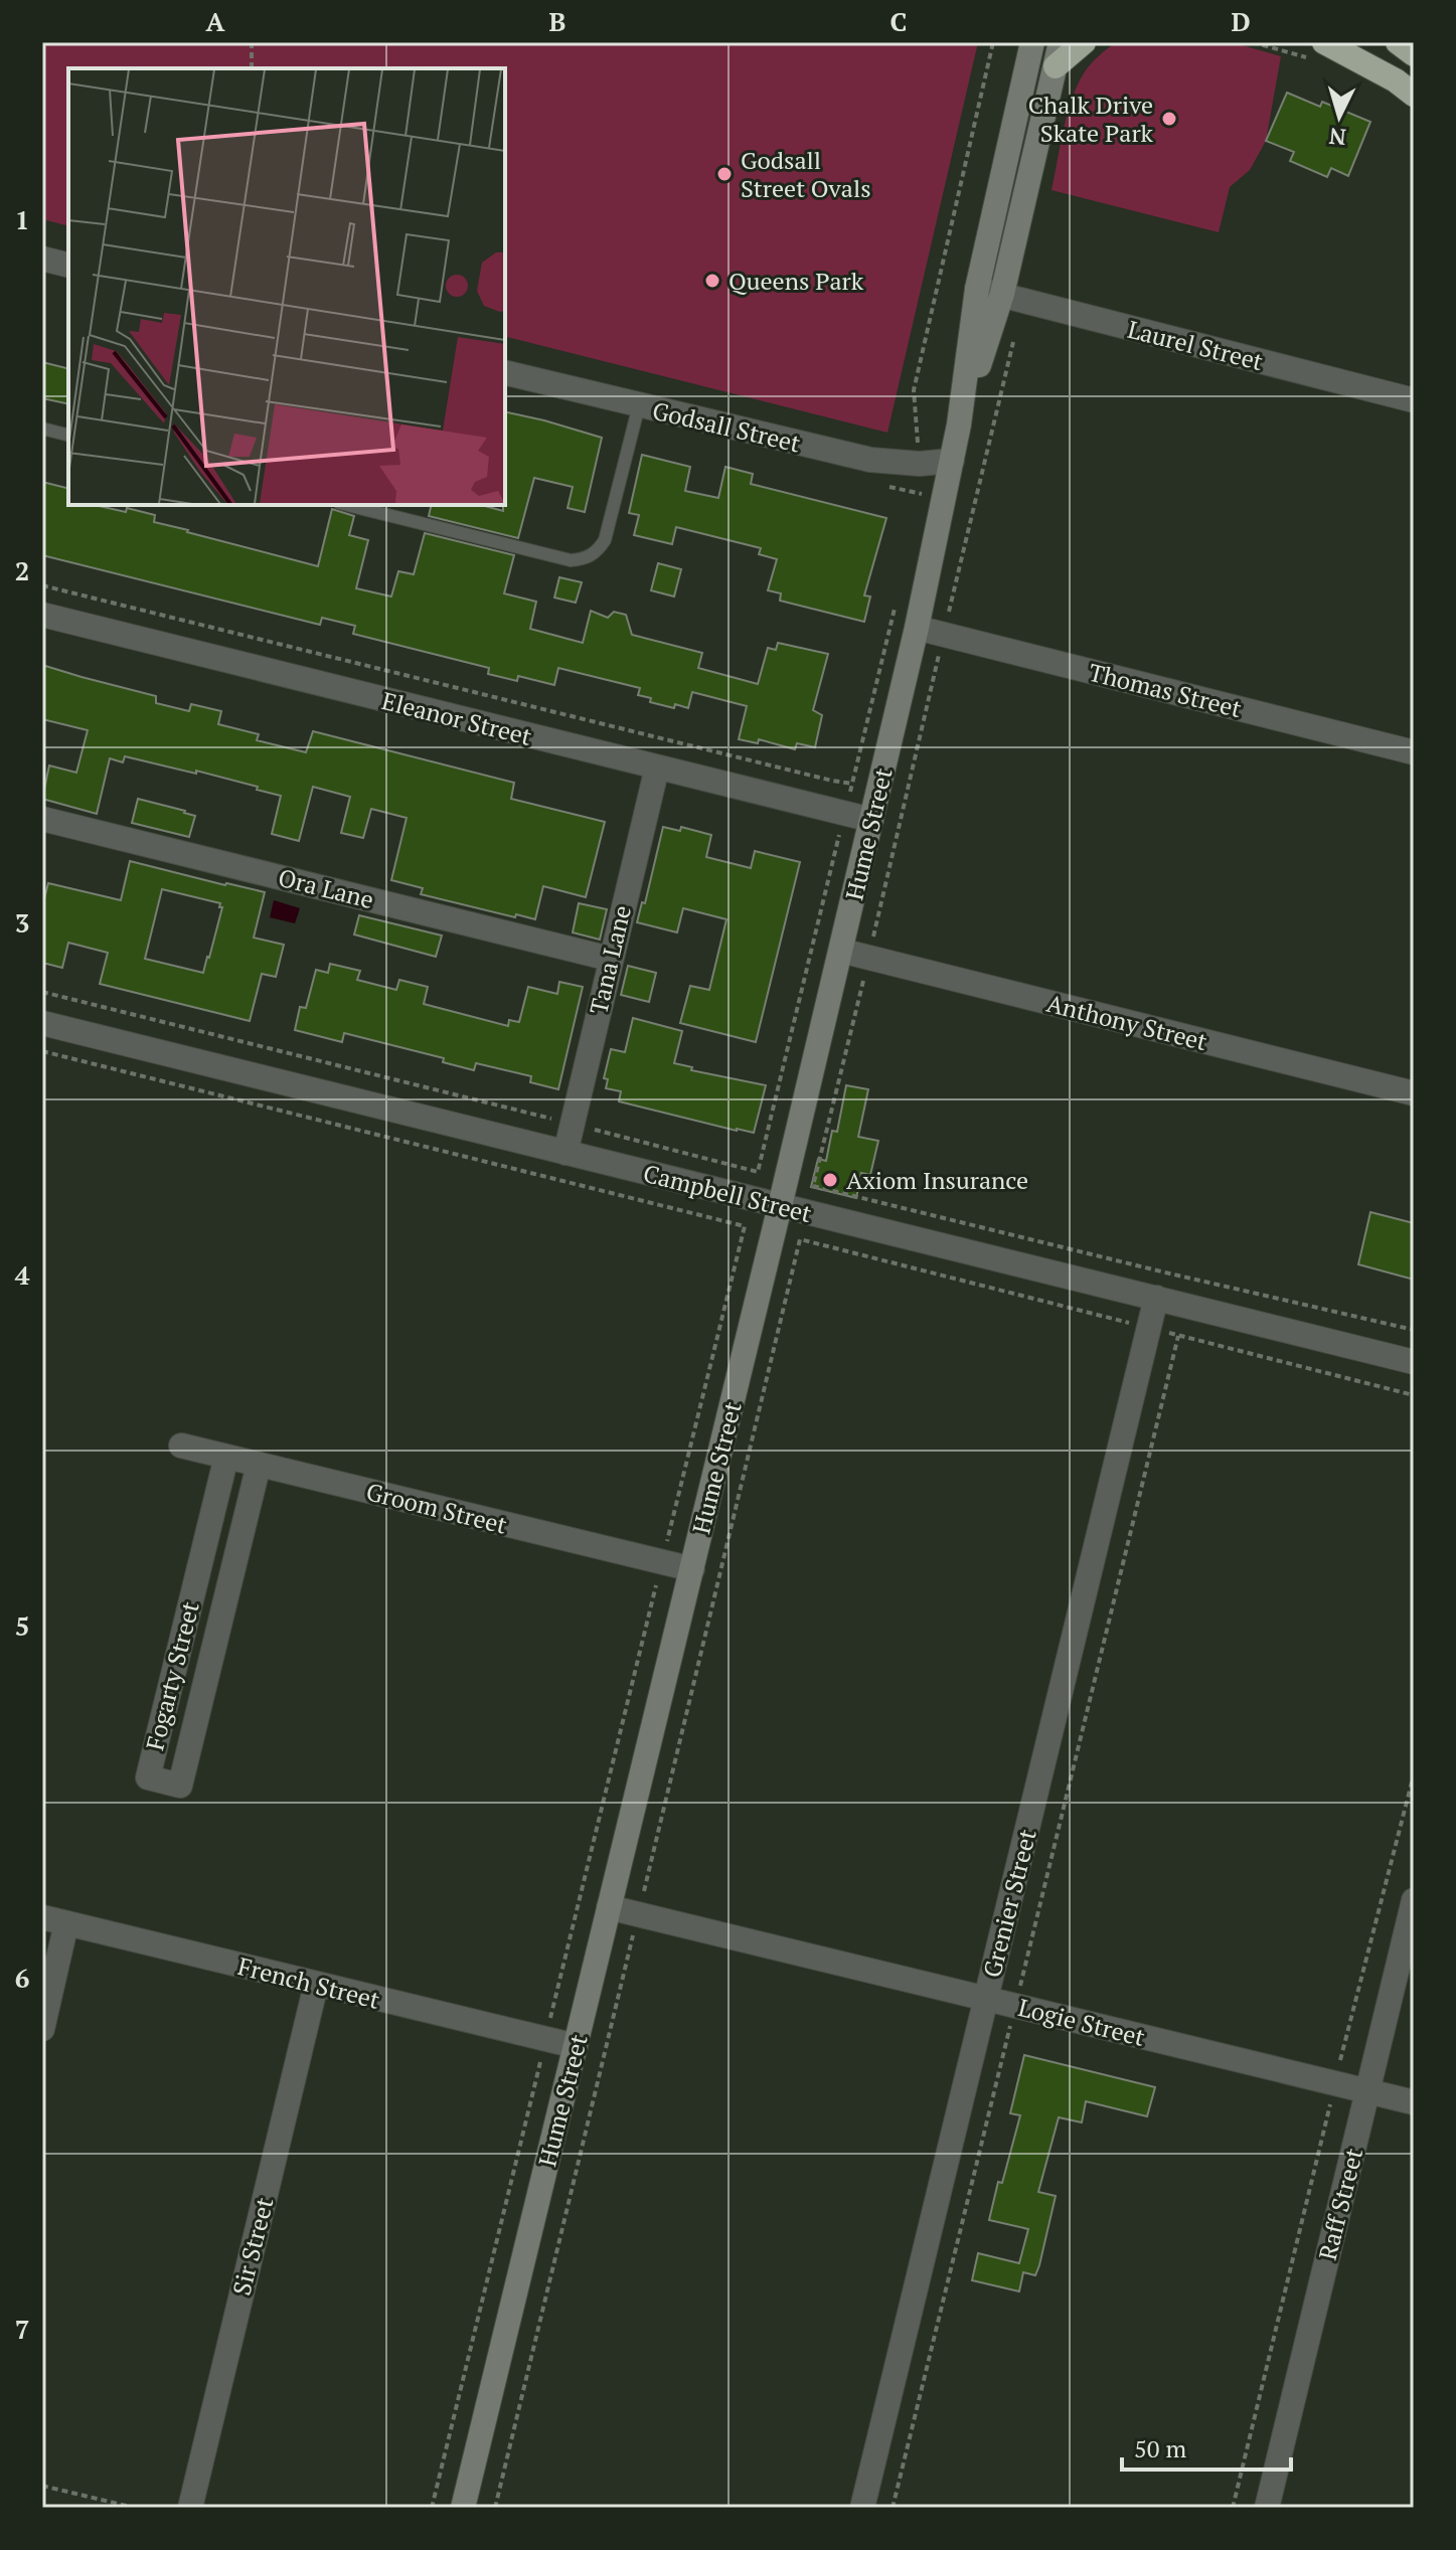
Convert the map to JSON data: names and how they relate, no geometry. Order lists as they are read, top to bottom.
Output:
{
  "streets": {
    "street": [
      "Laurel Street",
      "Godsall Street",
      "Thomas Street",
      "Eleanor Street",
      "Hume Street",
      "Ora Lane",
      "Tana Lane",
      "Anthony Street",
      "Campbell Street",
      "Groom Street",
      "Fogarty Street",
      "Grenier Street",
      "French Street",
      "Logie Street",
      "Raff Street",
      "Sir Street"
    ]
  },
  "crossings": [
    ["Laurel Street", "Hume Street"],
    ["Godsall Street", "Hume Street"],
    ["Thomas Street", "Hume Street"],
    ["Eleanor Street", "Hume Street"],
    ["Eleanor Street", "Tana Lane"],
    ["Hume Street", "Anthony Street"],
    ["Hume Street", "Campbell Street"],
    ["Hume Street", "Groom Street"],
    ["Hume Street", "French Street"],
    ["Hume Street", "Logie Street"],
    ["Ora Lane", "Tana Lane"],
    ["Tana Lane", "Campbell Street"],
    ["Campbell Street", "Grenier Street"],
    ["Groom Street", "Fogarty Street"],
    ["Grenier Street", "Logie Street"],
    ["French Street", "Sir Street"],
    ["Logie Street", "Raff Street"]
  ],
  "places": [
    "Chalk Drive Skate Park",
    "Godsall Street Ovals",
    "Queens Park",
    "Axiom Insurance"
  ],
  "scale_bar": "50 m",
  "north": "bottom",
  "grid": {
    "columns": [
      "A",
      "B",
      "C",
      "D"
    ],
    "rows": [
      "1",
      "2",
      "3",
      "4",
      "5",
      "6",
      "7"
    ]
  }
}
